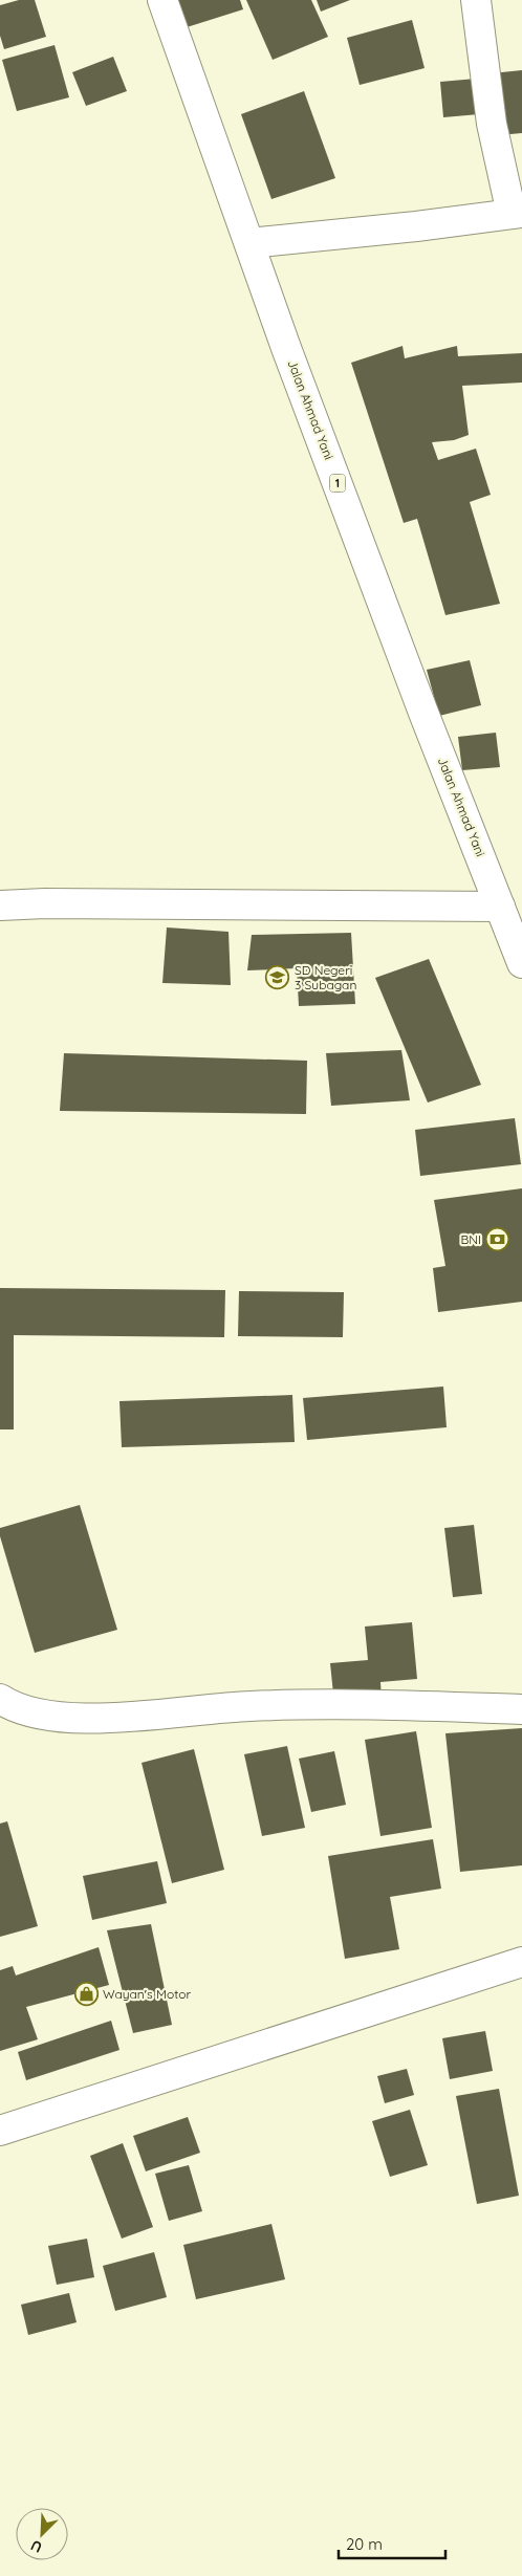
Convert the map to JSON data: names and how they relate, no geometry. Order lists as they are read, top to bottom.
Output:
{
  "streets": {
    "main road": ["Jalan Ahmad Yani", "1"]
  },
  "places": {
    "school or university": ["SD Negeri 3 Subagan"],
    "bank": ["BNI"],
    "shop": ["Wayan's Motor"]
  },
  "scale_bar": "20 m",
  "north": "bottom left"
}
